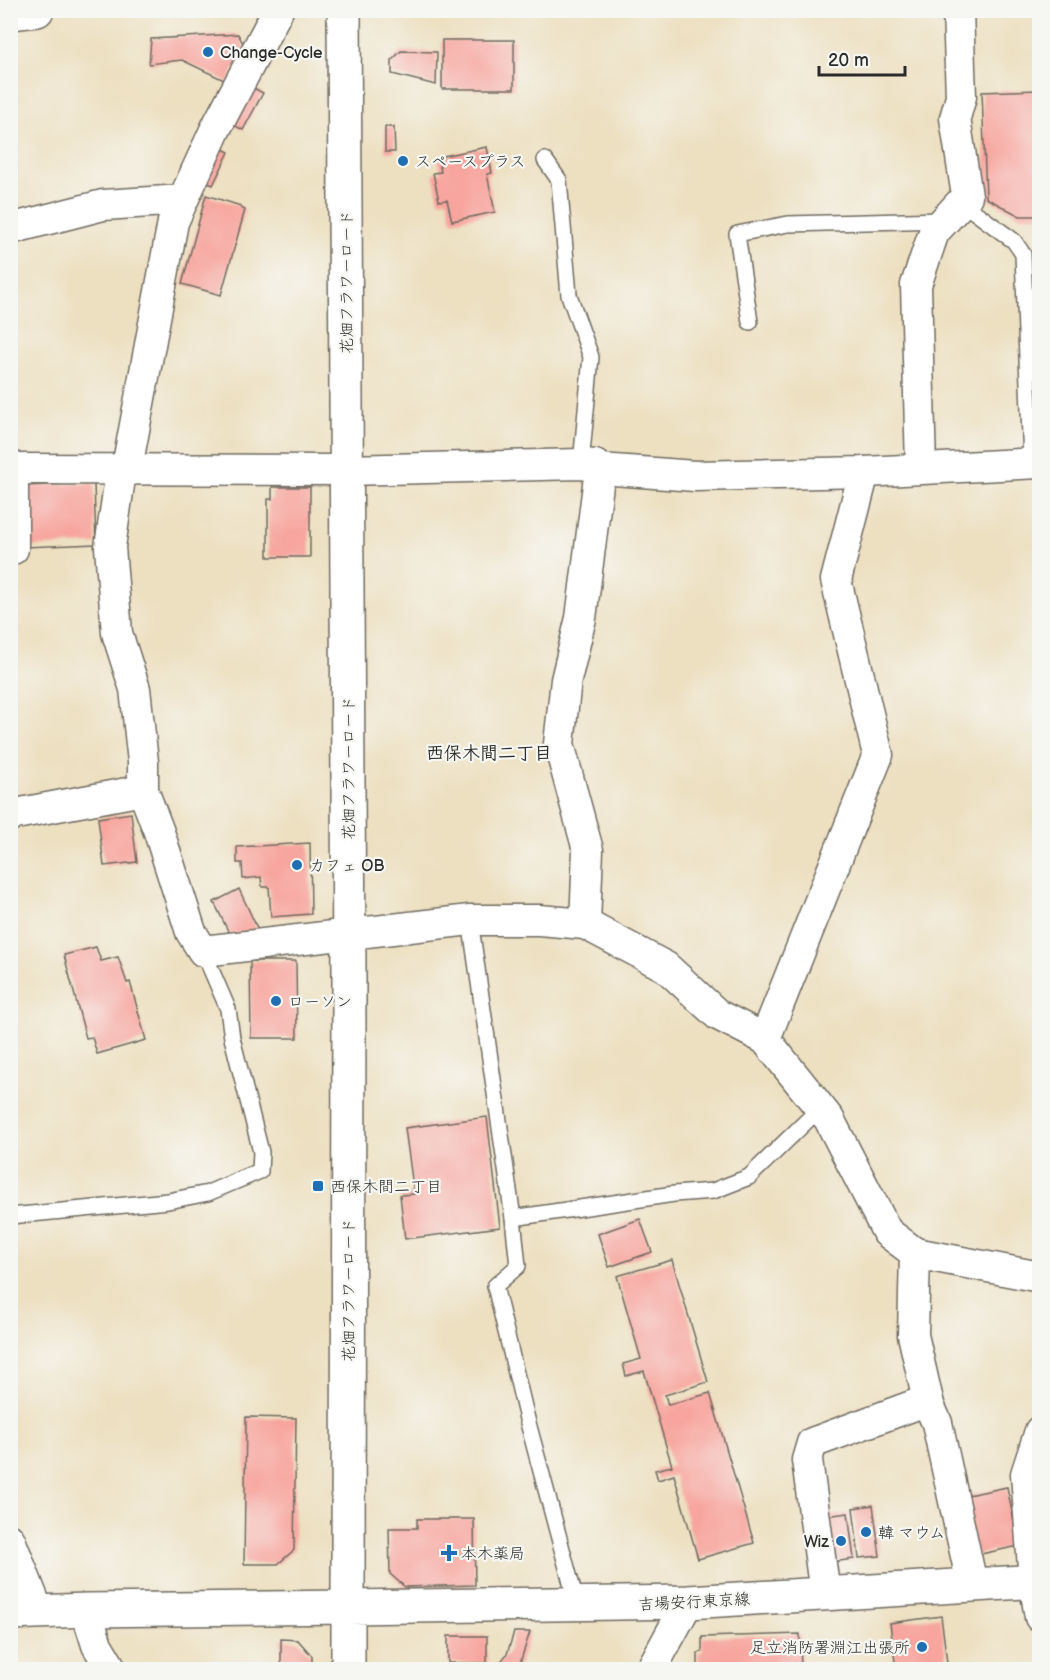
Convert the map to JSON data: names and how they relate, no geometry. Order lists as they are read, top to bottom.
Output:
{
  "streets": {
    "main road": ["花畑フラワーロード", "吉場安行東京線"]
  },
  "crossings": [
    ["花畑フラワーロード", "吉場安行東京線"]
  ],
  "districts": ["西保木間二丁目"],
  "places": {
    "other": [
      "Change-Cycle",
      "スペースプラス",
      "カフェ OB",
      "ローソン",
      "韓 マウム",
      "Wiz",
      "足立消防署淵江出張所"
    ],
    "transit": ["西保木間二丁目"],
    "health": ["本木薬局"]
  },
  "scale_bar": "20 m"
}
